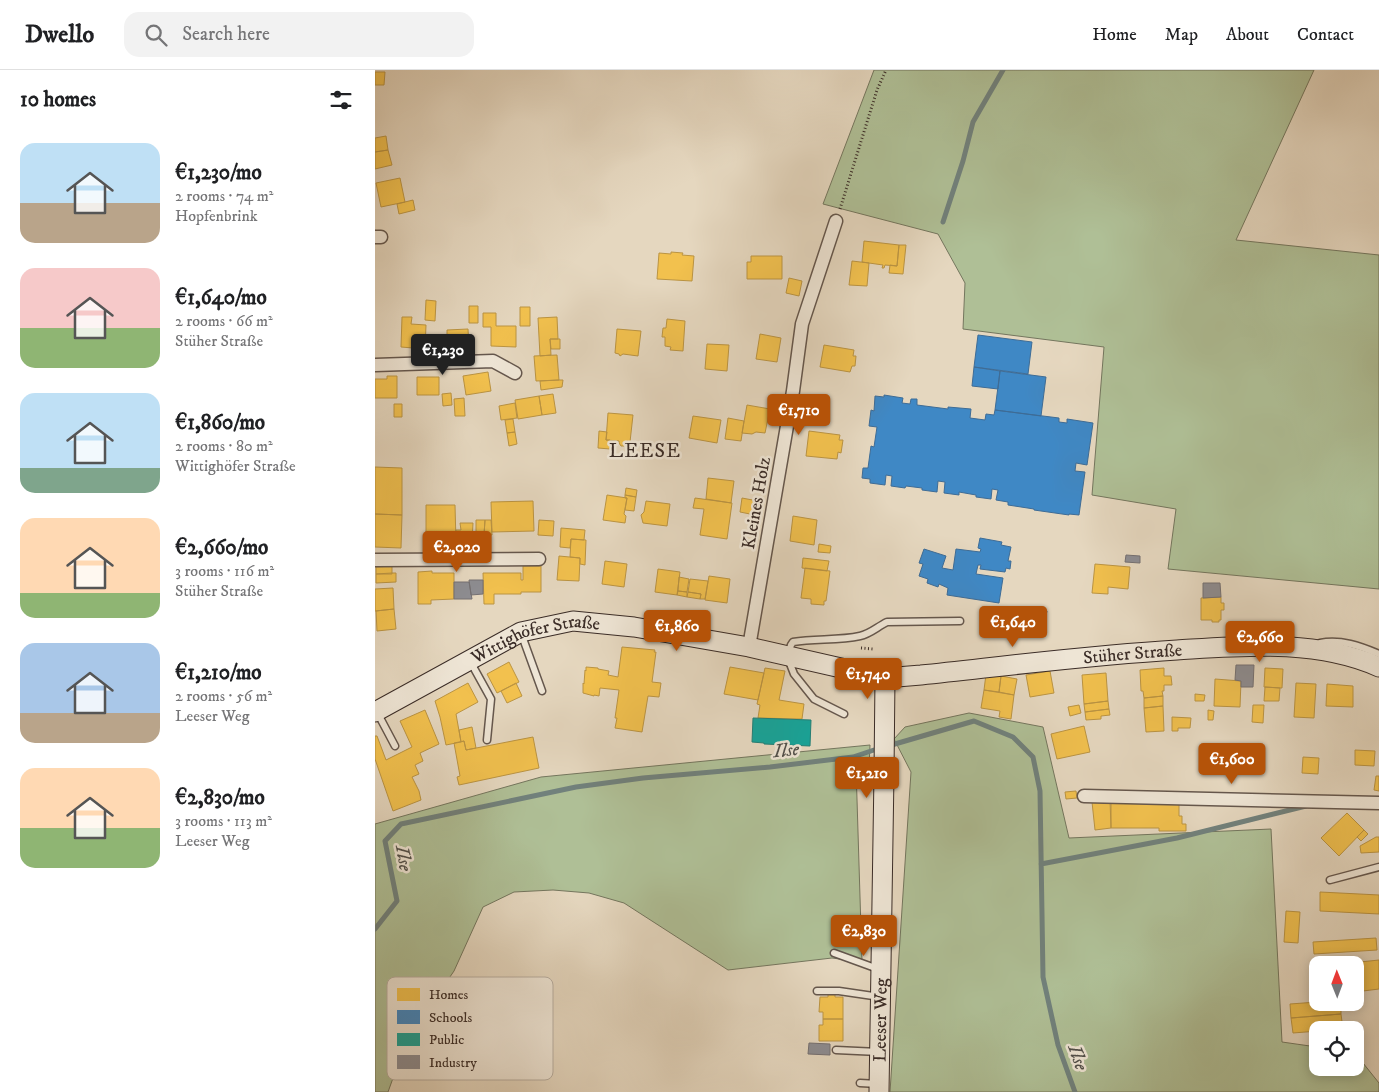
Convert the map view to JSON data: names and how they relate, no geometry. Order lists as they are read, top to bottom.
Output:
{
  "streets": {
    "main road": ["Wittighöfer Straße", "Stüher Straße", "Leeser Weg"],
    "street": ["Kleines Holz"]
  },
  "crossings": [
    ["Kleines Holz", "Wittighöfer Straße"],
    ["Wittighöfer Straße", "Stüher Straße"],
    ["Wittighöfer Straße", "Leeser Weg"],
    ["Stüher Straße", "Leeser Weg"]
  ],
  "districts": ["LEESE"],
  "water": ["Ilse"],
  "legend": [
    "Homes",
    "Schools",
    "Public",
    "Industry"
  ],
  "north": "top",
  "page": {
    "header": "Dwello",
    "search": "Search here",
    "nav": [
      "Home",
      "Map",
      "About",
      "Contact"
    ],
    "heading": "10 homes",
    "list": [
      {
        "name": "€1,230/mo",
        "note": "2 rooms · 74 m² · Hopfenbrink"
      },
      {
        "name": "€1,640/mo",
        "note": "2 rooms · 66 m² · Stüher Straße"
      },
      {
        "name": "€1,860/mo",
        "note": "2 rooms · 80 m² · Wittighöfer Straße"
      },
      {
        "name": "€2,660/mo",
        "note": "3 rooms · 116 m² · Stüher Straße"
      },
      {
        "name": "€1,210/mo",
        "note": "2 rooms · 56 m² · Leeser Weg"
      },
      {
        "name": "€2,830/mo",
        "note": "3 rooms · 113 m² · Leeser Weg"
      }
    ],
    "price": [
      "€1,230",
      "€1,710",
      "€2,020",
      "€1,640",
      "€1,860",
      "€2,660",
      "€1,740",
      "€1,600",
      "€1,210",
      "€2,830"
    ]
  }
}
